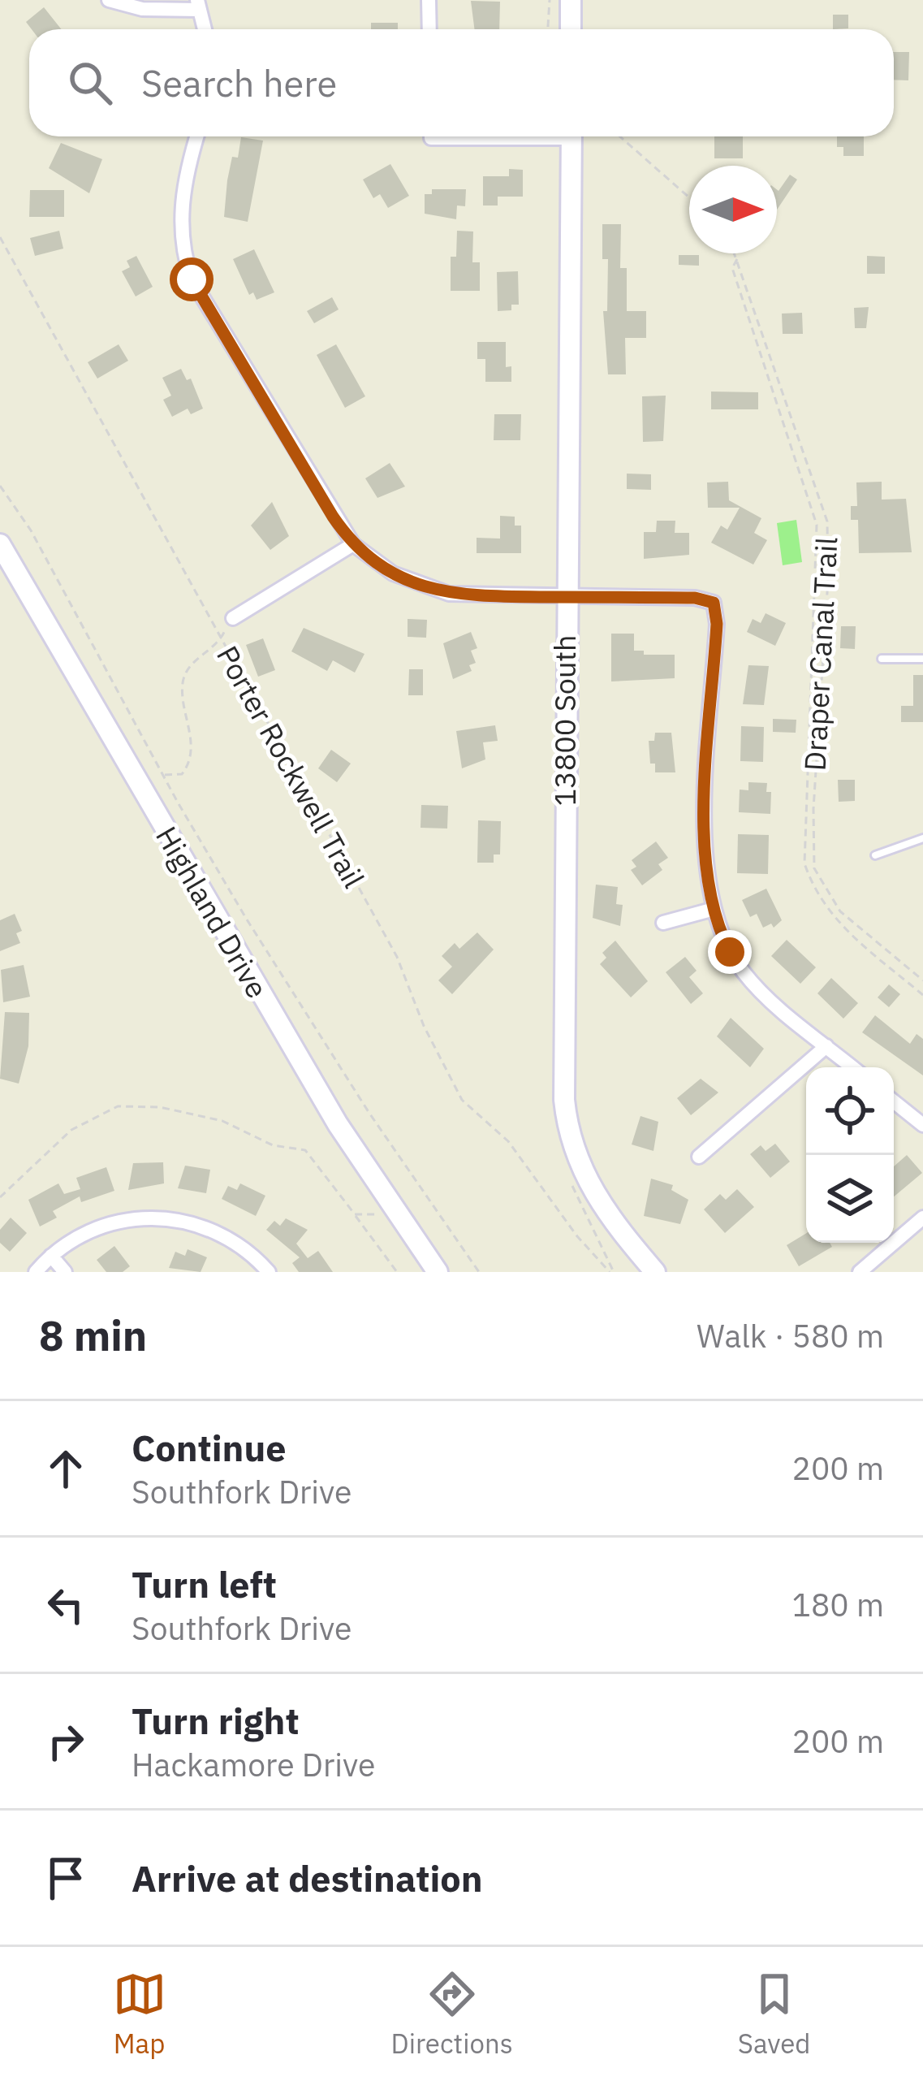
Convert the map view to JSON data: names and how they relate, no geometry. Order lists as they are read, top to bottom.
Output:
{
  "streets": {
    "main road": ["13800 South", "Highland Drive"],
    "path": ["Draper Canal Trail", "Porter Rockwell Trail"]
  },
  "north": "right",
  "page": {
    "search": "Search here",
    "heading": ["8 min", "Walk · 580 m"],
    "list": [
      ["Continue", "Southfork Drive", "200 m"],
      ["Turn left", "Southfork Drive", "180 m"],
      ["Turn right", "Hackamore Drive", "200 m"],
      "Arrive at destination"
    ],
    "nav": ["Map", "Directions", "Saved"]
  }
}
